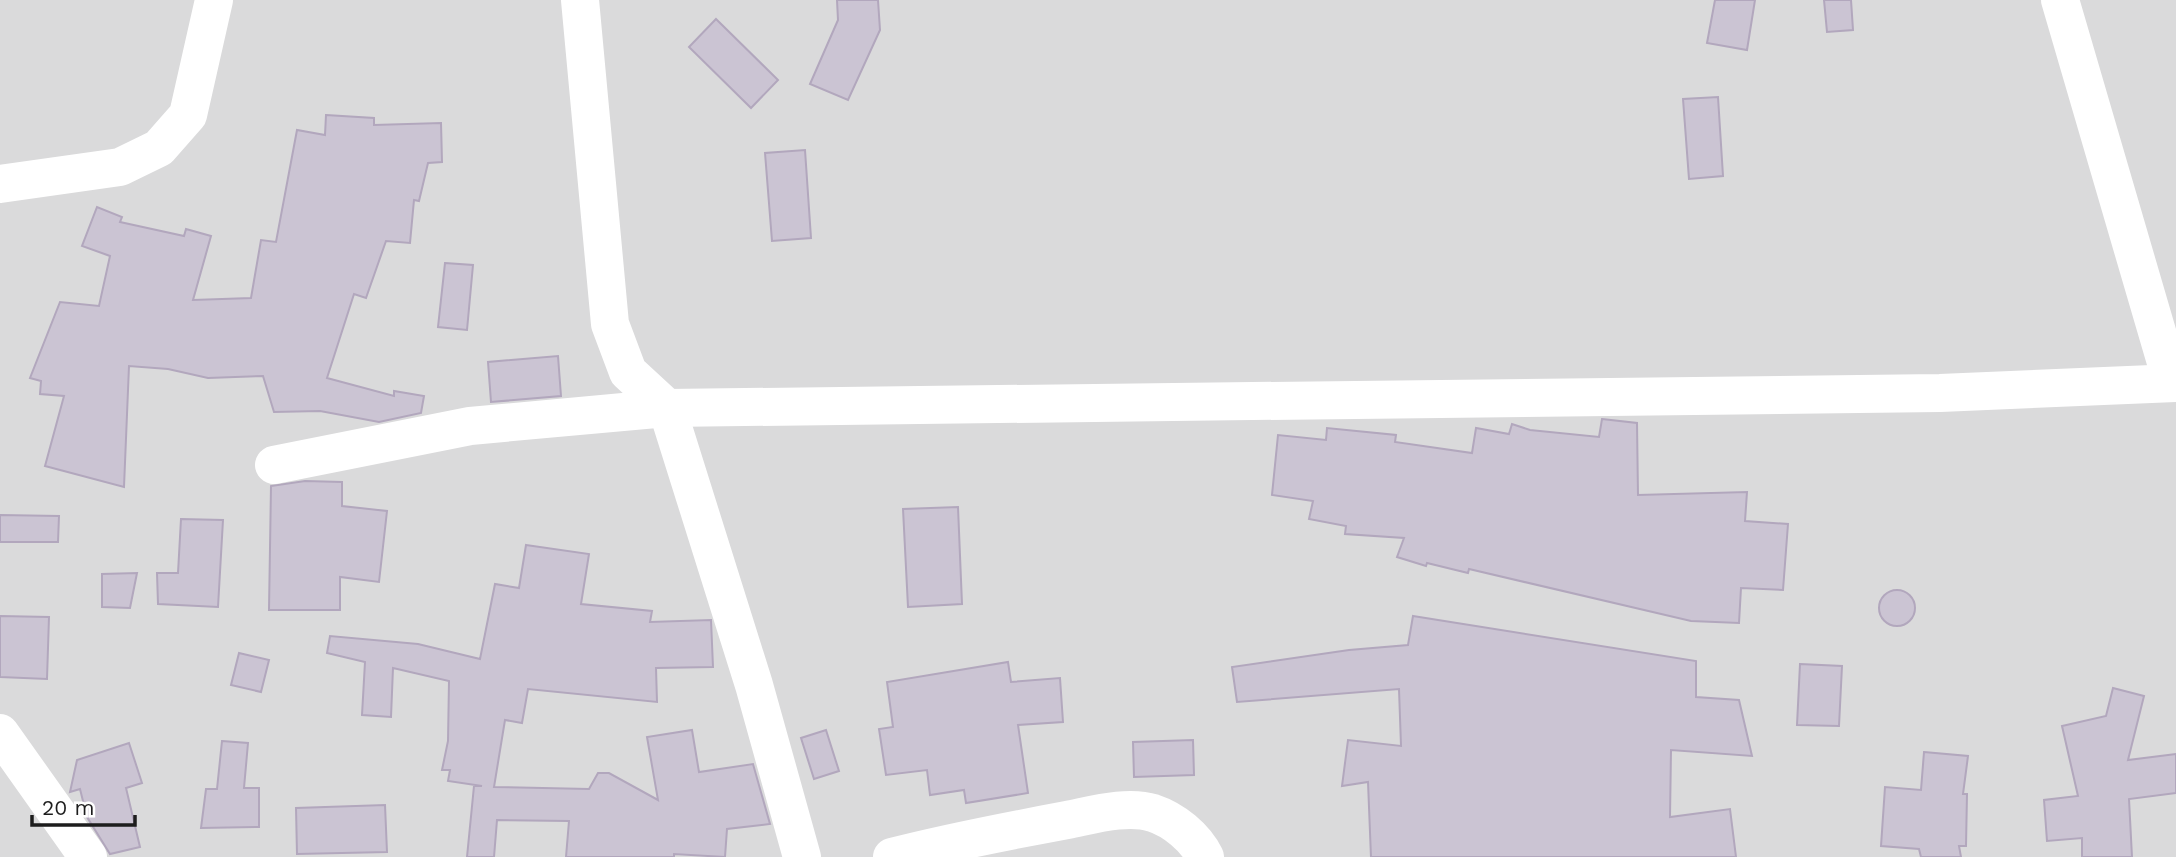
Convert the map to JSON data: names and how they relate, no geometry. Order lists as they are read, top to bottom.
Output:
{
  "scale_bar": "20 m"
}
